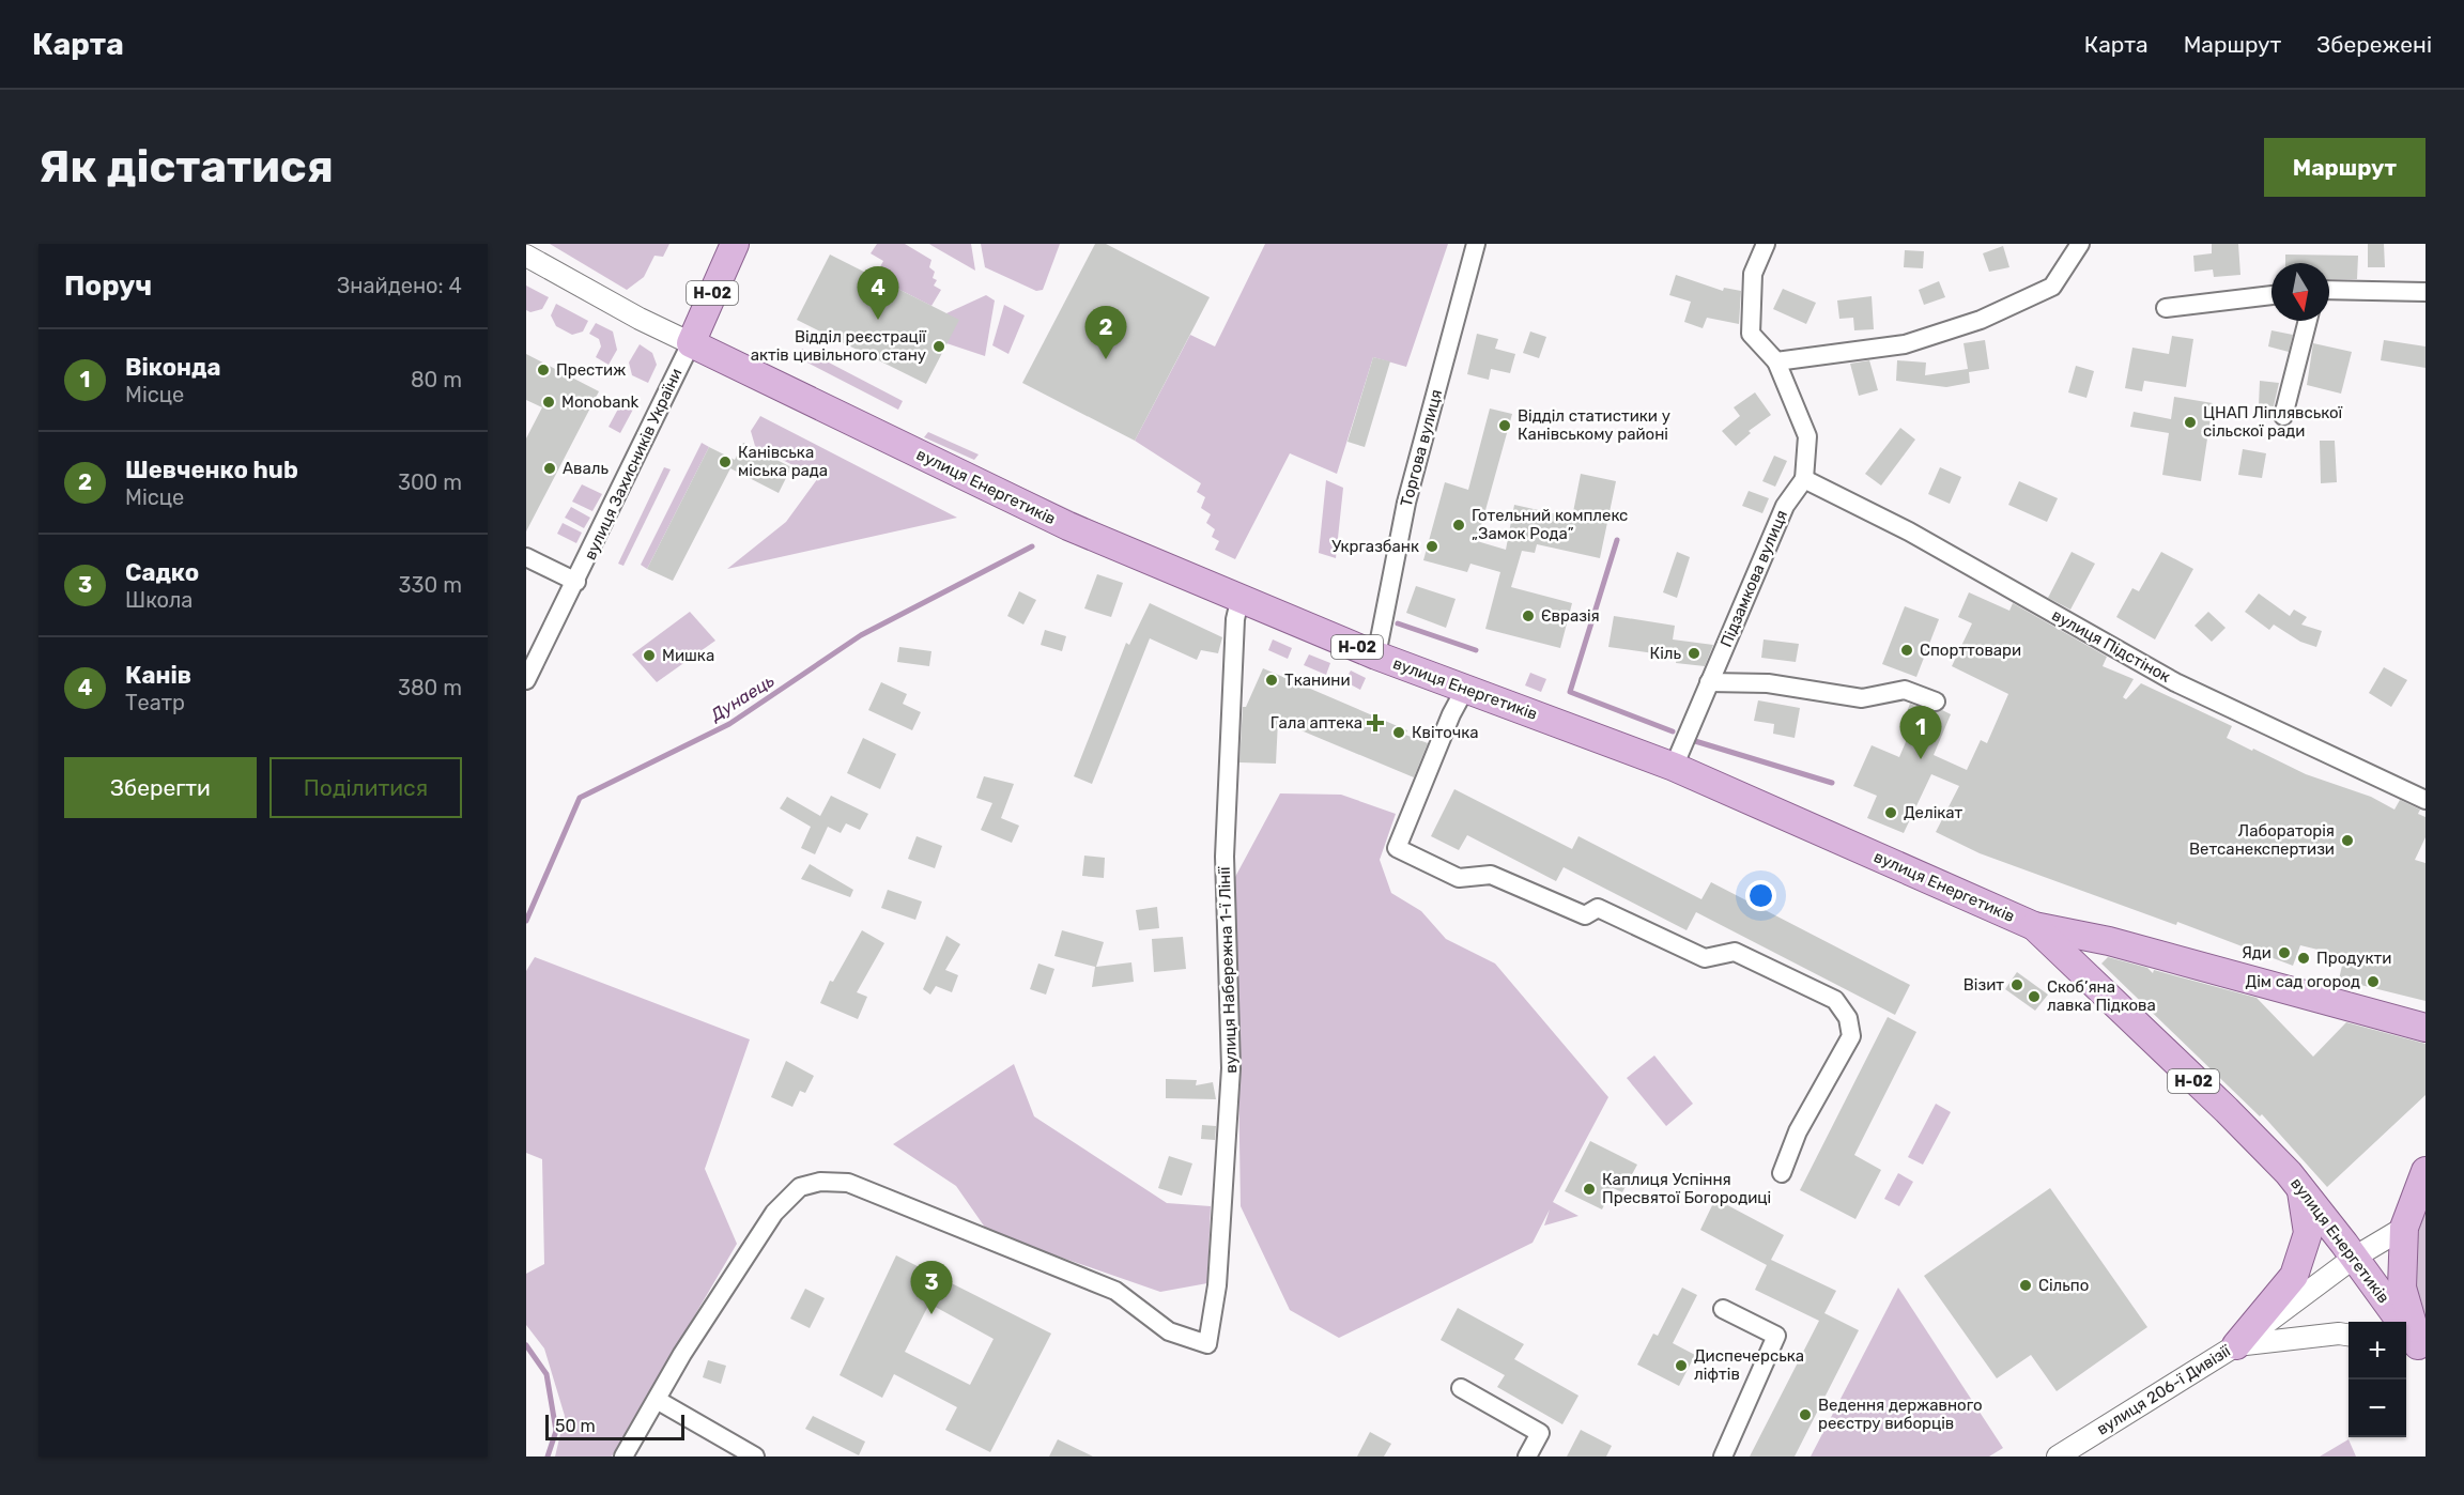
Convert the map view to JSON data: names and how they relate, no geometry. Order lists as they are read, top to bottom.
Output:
{
  "streets": {
    "main road": ["Н-02", "вулиця Захисників України", "вулиця Енергетиків"],
    "street": [
      "Торгова вулиця",
      "Підзамкова вулиця",
      "вулиця Підстінок",
      "вулиця Набережна 1-ї Лінії",
      "вулиця 206-ї Дивізії"
    ]
  },
  "crossings": [
    ["Н-02", "вулиця Енергетиків"],
    ["Н-02", "вулиця 206-ї Дивізії"],
    ["Торгова вулиця", "вулиця Енергетиків"],
    ["вулиця Захисників України", "вулиця Енергетиків"],
    ["вулиця Енергетиків", "Підзамкова вулиця"],
    ["вулиця Енергетиків", "вулиця Набережна 1-ї Лінії"],
    ["вулиця Енергетиків", "вулиця 206-ї Дивізії"],
    ["Підзамкова вулиця", "вулиця Підстінок"]
  ],
  "water": ["Дунаець"],
  "places": {
    "other": [
      "Відділ реєстрації актів цивільного стану",
      "Престиж",
      "Monobank",
      "ЦНАП Ліплявської сільскої ради",
      "Відділ статистики у Канівському районі",
      "Канівська міська рада",
      "Аваль",
      "Готельний комплекс „Замок Рода”",
      "Укргазбанк",
      "Євразія",
      "Спорттовари",
      "Кіль",
      "Мишка",
      "Тканини",
      "Квіточка",
      "Делікат",
      "Лабораторія Ветсанекспертизи",
      "Яди",
      "Продукти",
      "Дім сад огород",
      "Візит",
      "Скоб’яна лавка Підкова",
      "Каплиця Успіння Пресвятої Богородиці",
      "Сільпо",
      "Диспечерська ліфтів",
      "Ведення державного реєстру виборців"
    ],
    "health": ["Гала аптека"]
  },
  "scale_bar": "50 m",
  "north": "bottom",
  "page": {
    "header": "Карта",
    "nav": ["Карта", "Маршрут", "Збережені"],
    "buttons": [
      "Маршрут",
      ["Зберегти", "Поділитися"]
    ],
    "title": "Як дістатися",
    "heading": ["Поруч", "Знайдено: 4"],
    "pins": [
      "4",
      "2",
      "1",
      "3"
    ],
    "list": [
      {
        "mark": "1",
        "name": "Віконда",
        "note": "Місце",
        "value": "80 m"
      },
      {
        "mark": "2",
        "name": "Шевченко hub",
        "note": "Місце",
        "value": "300 m"
      },
      {
        "mark": "3",
        "name": "Садко",
        "note": "Школа",
        "value": "330 m"
      },
      {
        "mark": "4",
        "name": "Канів",
        "note": "Театр",
        "value": "380 m"
      }
    ],
    "map_buttons": ["+", "−"],
    "scale": "50 m"
  }
}
